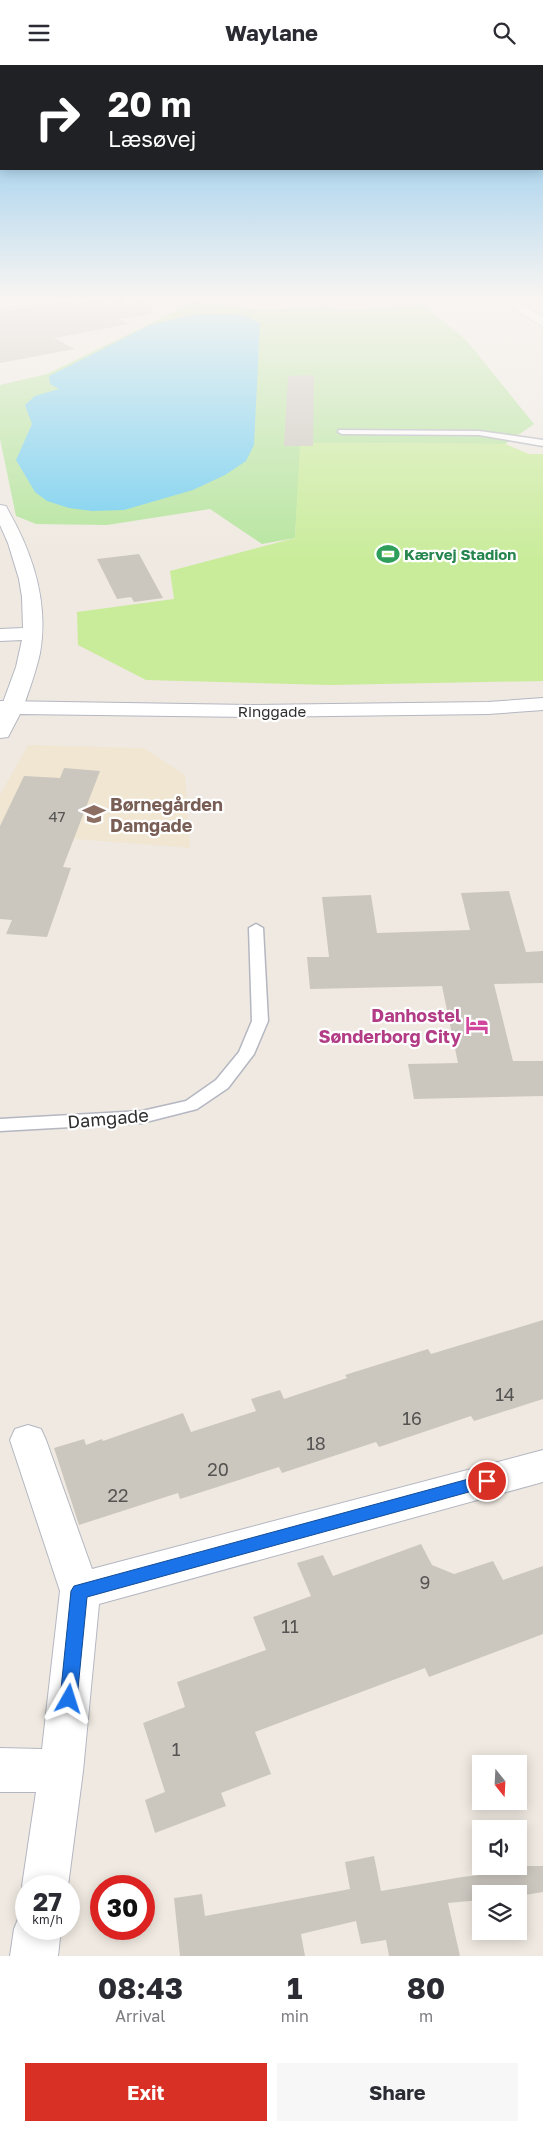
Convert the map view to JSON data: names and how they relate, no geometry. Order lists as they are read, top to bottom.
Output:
{
  "streets": {
    "street": ["Ringgade"],
    "lane": ["Damgade"]
  },
  "places": {
    "sports": ["Kærvej Stadion"],
    "school or university": ["Børnegården Damgade"],
    "hotel": ["Danhostel Sønderborg City"]
  },
  "house_numbers": [
    "47",
    "14",
    "16",
    "18",
    "20",
    "22",
    "9",
    "11",
    "1"
  ],
  "north": "bottom",
  "page": {
    "header": "Waylane",
    "turn": ["20 m", "Læsøvej"],
    "speed": "27 km/h",
    "limit": "30",
    "eta": [
      "08:43",
      "Arrival",
      "1",
      "min",
      "80",
      "m"
    ],
    "buttons": ["Exit", "Share"]
  }
}
